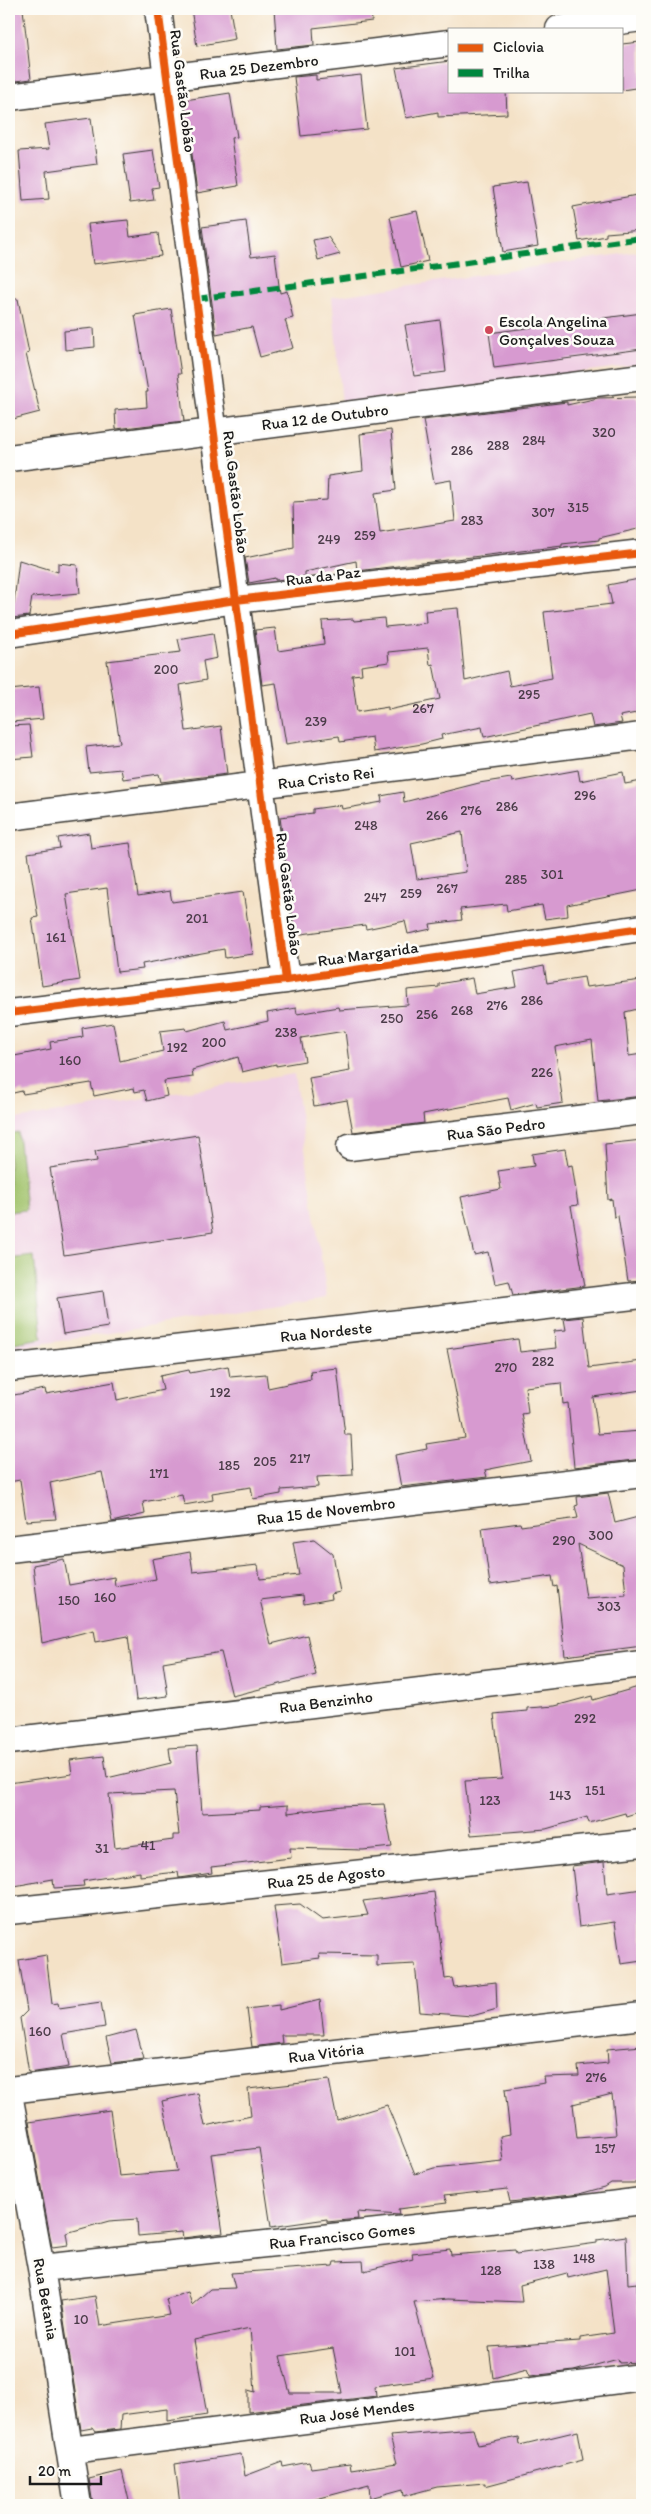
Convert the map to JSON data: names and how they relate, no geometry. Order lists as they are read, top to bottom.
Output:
{
  "streets": {
    "street": [
      "Rua 25 Dezembro",
      "Rua Gastão Lobão",
      "Rua 12 de Outubro",
      "Rua da Paz",
      "Rua Cristo Rei",
      "Rua Margarida",
      "Rua São Pedro",
      "Rua Nordeste",
      "Rua 15 de Novembro",
      "Rua Benzinho",
      "Rua 25 de Agosto",
      "Rua Vitória",
      "Rua Francisco Gomes",
      "Rua Betania",
      "Rua José Mendes"
    ]
  },
  "crossings": [
    ["Rua 25 Dezembro", "Rua Gastão Lobão"],
    ["Rua Gastão Lobão", "Rua 12 de Outubro"],
    ["Rua Gastão Lobão", "Rua da Paz"],
    ["Rua Gastão Lobão", "Rua Cristo Rei"],
    ["Rua Gastão Lobão", "Rua Margarida"],
    ["Rua Vitória", "Rua Betania"],
    ["Rua Francisco Gomes", "Rua Betania"],
    ["Rua Betania", "Rua José Mendes"]
  ],
  "places": ["Escola Angelina Gonçalves Souza"],
  "house_numbers": [
    "320",
    "284",
    "288",
    "286",
    "315",
    "307",
    "283",
    "259",
    "249",
    "200",
    "295",
    "267",
    "239",
    "296",
    "286",
    "276",
    "266",
    "248",
    "301",
    "285",
    "267",
    "259",
    "247",
    "201",
    "161",
    "286",
    "276",
    "268",
    "256",
    "250",
    "238",
    "200",
    "192",
    "160",
    "226",
    "282",
    "270",
    "192",
    "217",
    "205",
    "185",
    "171",
    "300",
    "290",
    "160",
    "150",
    "303",
    "292",
    "151",
    "143",
    "123",
    "41",
    "31",
    "160",
    "276",
    "157",
    "148",
    "138",
    "128",
    "10",
    "101"
  ],
  "legend": ["Ciclovia", "Trilha"],
  "scale_bar": "20 m"
}
